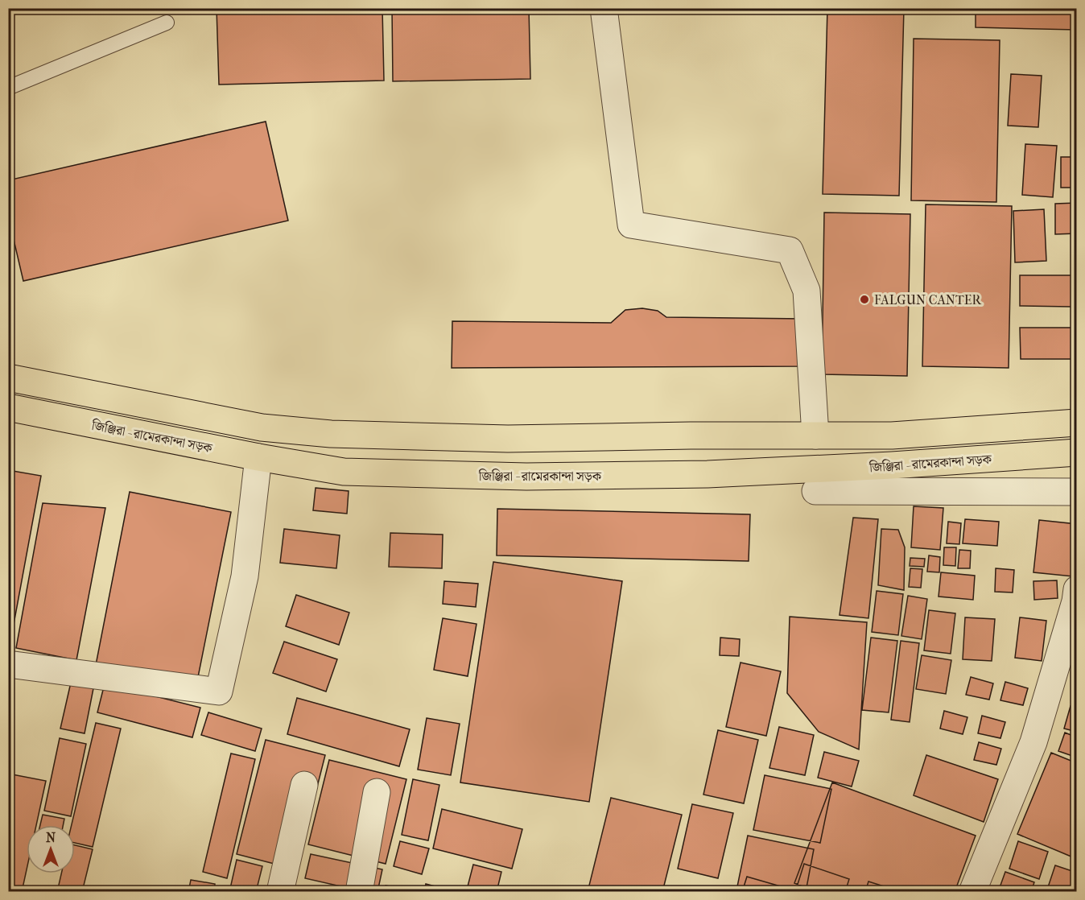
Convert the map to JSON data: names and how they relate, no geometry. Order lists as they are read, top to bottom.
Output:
{
  "streets": {
    "main road": ["জিঞ্জিরা - রামেরকান্দা সড়ক"]
  },
  "places": ["FALGUN CANTER"],
  "north": "top"
}
